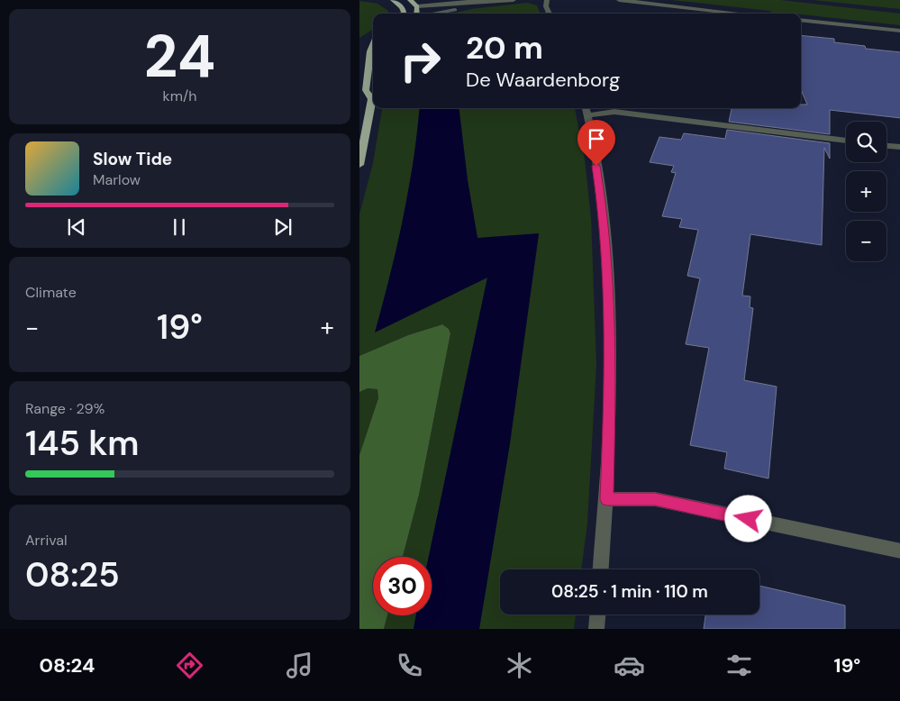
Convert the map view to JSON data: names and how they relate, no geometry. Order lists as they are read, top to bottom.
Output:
{
  "page": {
    "tile": [
      ["24", "km/h"],
      "Climate",
      ["Range · 29%", "145 km"],
      ["Arrival", "08:25"]
    ],
    "turn": ["20 m", "De Waardenborg"],
    "map_buttons": ["+", "−"],
    "song": ["Slow Tide", "Marlow"],
    "heat": ["−", "19°", "+"],
    "limit": "30",
    "trip": "08:25 · 1 min · 110 m",
    "tabs": ["08:24", "19°"]
  }
}
